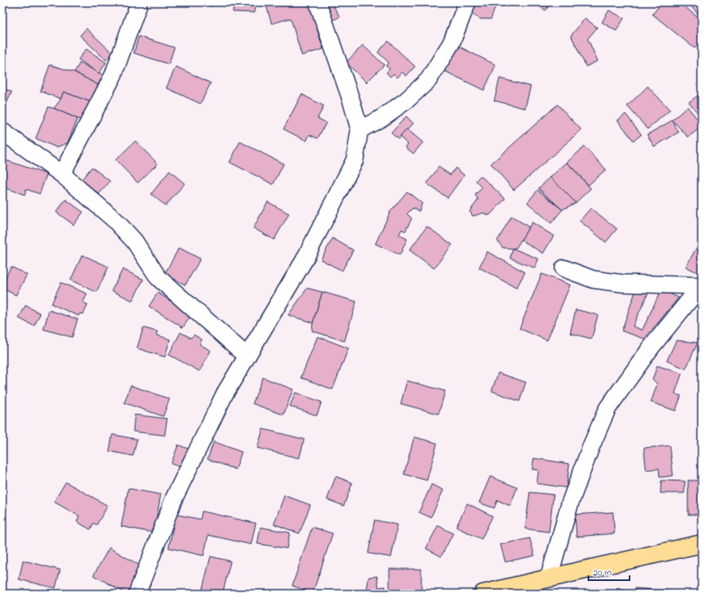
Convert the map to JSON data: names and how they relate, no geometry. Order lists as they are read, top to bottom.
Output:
{
  "scale_bar": "20 m"
}
